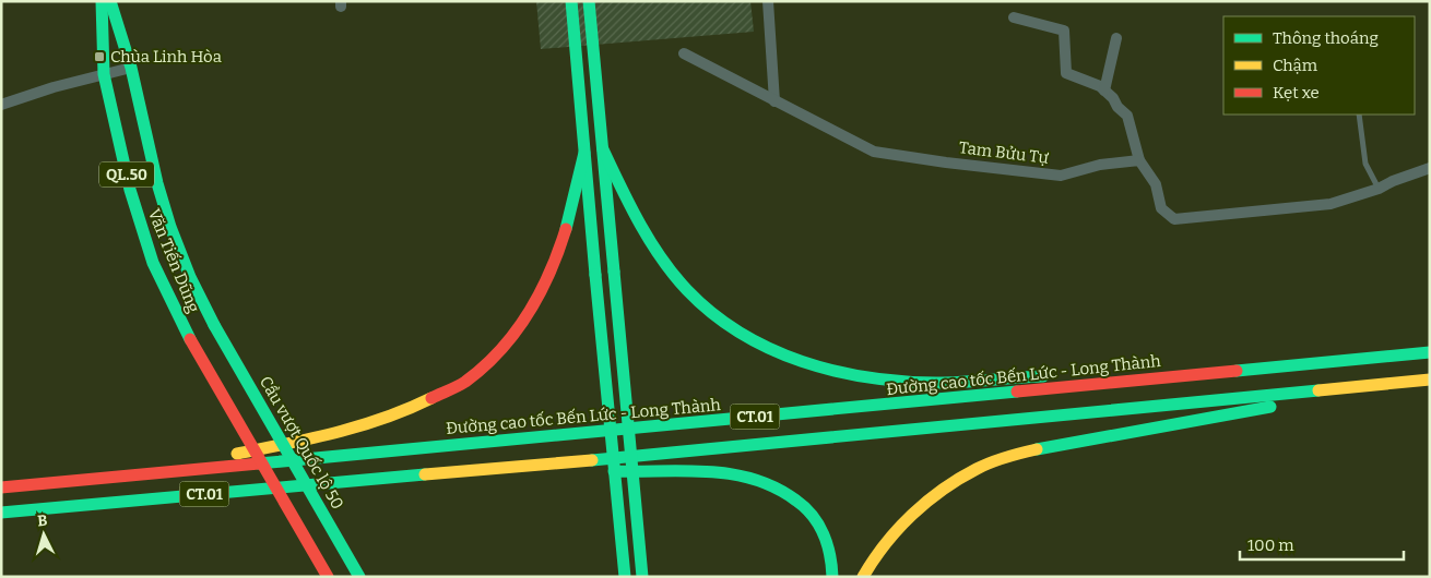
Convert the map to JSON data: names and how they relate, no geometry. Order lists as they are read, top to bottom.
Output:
{
  "streets": {
    "highway": [
      "QL.50",
      "Văn Tiến Dũng",
      "Đường cao tốc Bến Lức - Long Thành",
      "CT.01",
      "Cầu vượt Quốc lộ 50"
    ],
    "street": ["Tam Bửu Tự"]
  },
  "crossings": [
    ["Văn Tiến Dũng", "Cầu vượt Quốc lộ 50"]
  ],
  "places": {
    "transit": ["Chùa Linh Hòa"]
  },
  "legend": ["Thông thoáng", "Chậm", "Kẹt xe"],
  "scale_bar": "100 m",
  "north": "top"
}
